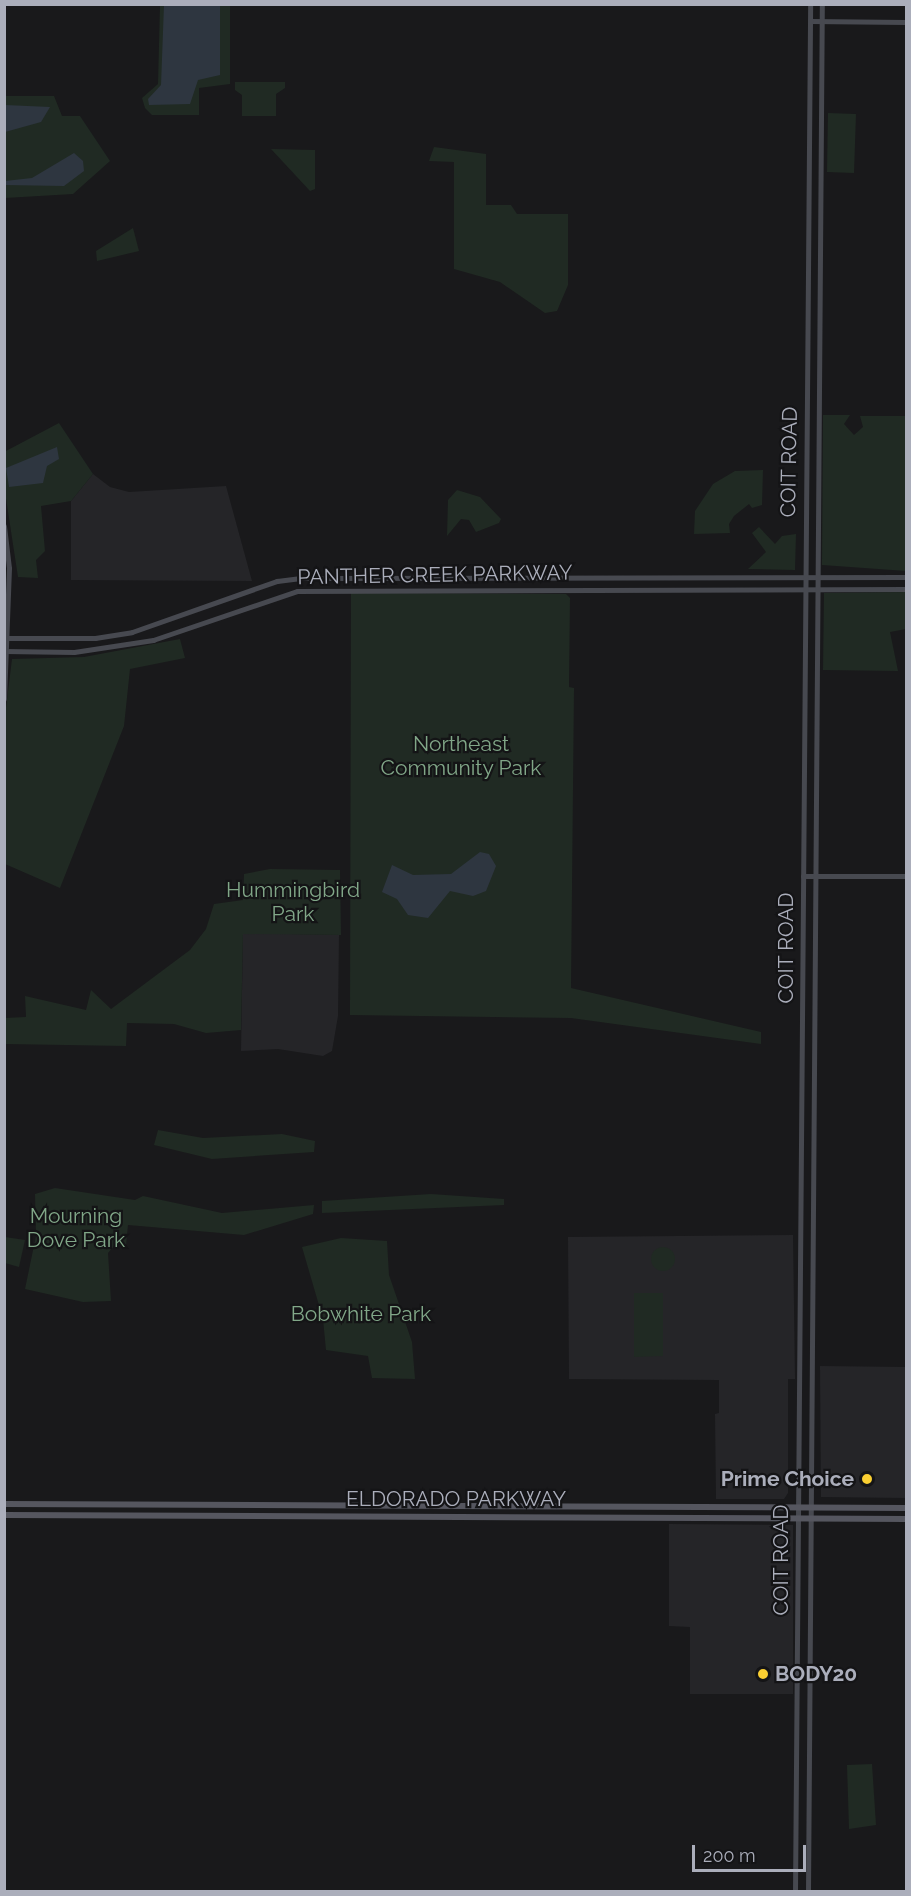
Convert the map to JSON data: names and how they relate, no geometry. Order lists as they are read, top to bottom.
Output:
{
  "streets": {
    "main road": ["COIT ROAD", "PANTHER CREEK PARKWAY", "ELDORADO PARKWAY"]
  },
  "crossings": [
    ["COIT ROAD", "PANTHER CREEK PARKWAY"],
    ["COIT ROAD", "ELDORADO PARKWAY"]
  ],
  "parks": [
    "Northeast Community Park",
    "Hummingbird Park",
    "Mourning Dove Park",
    "Bobwhite Park"
  ],
  "places": ["Prime Choice", "BODY20"],
  "scale_bar": "200 m"
}
